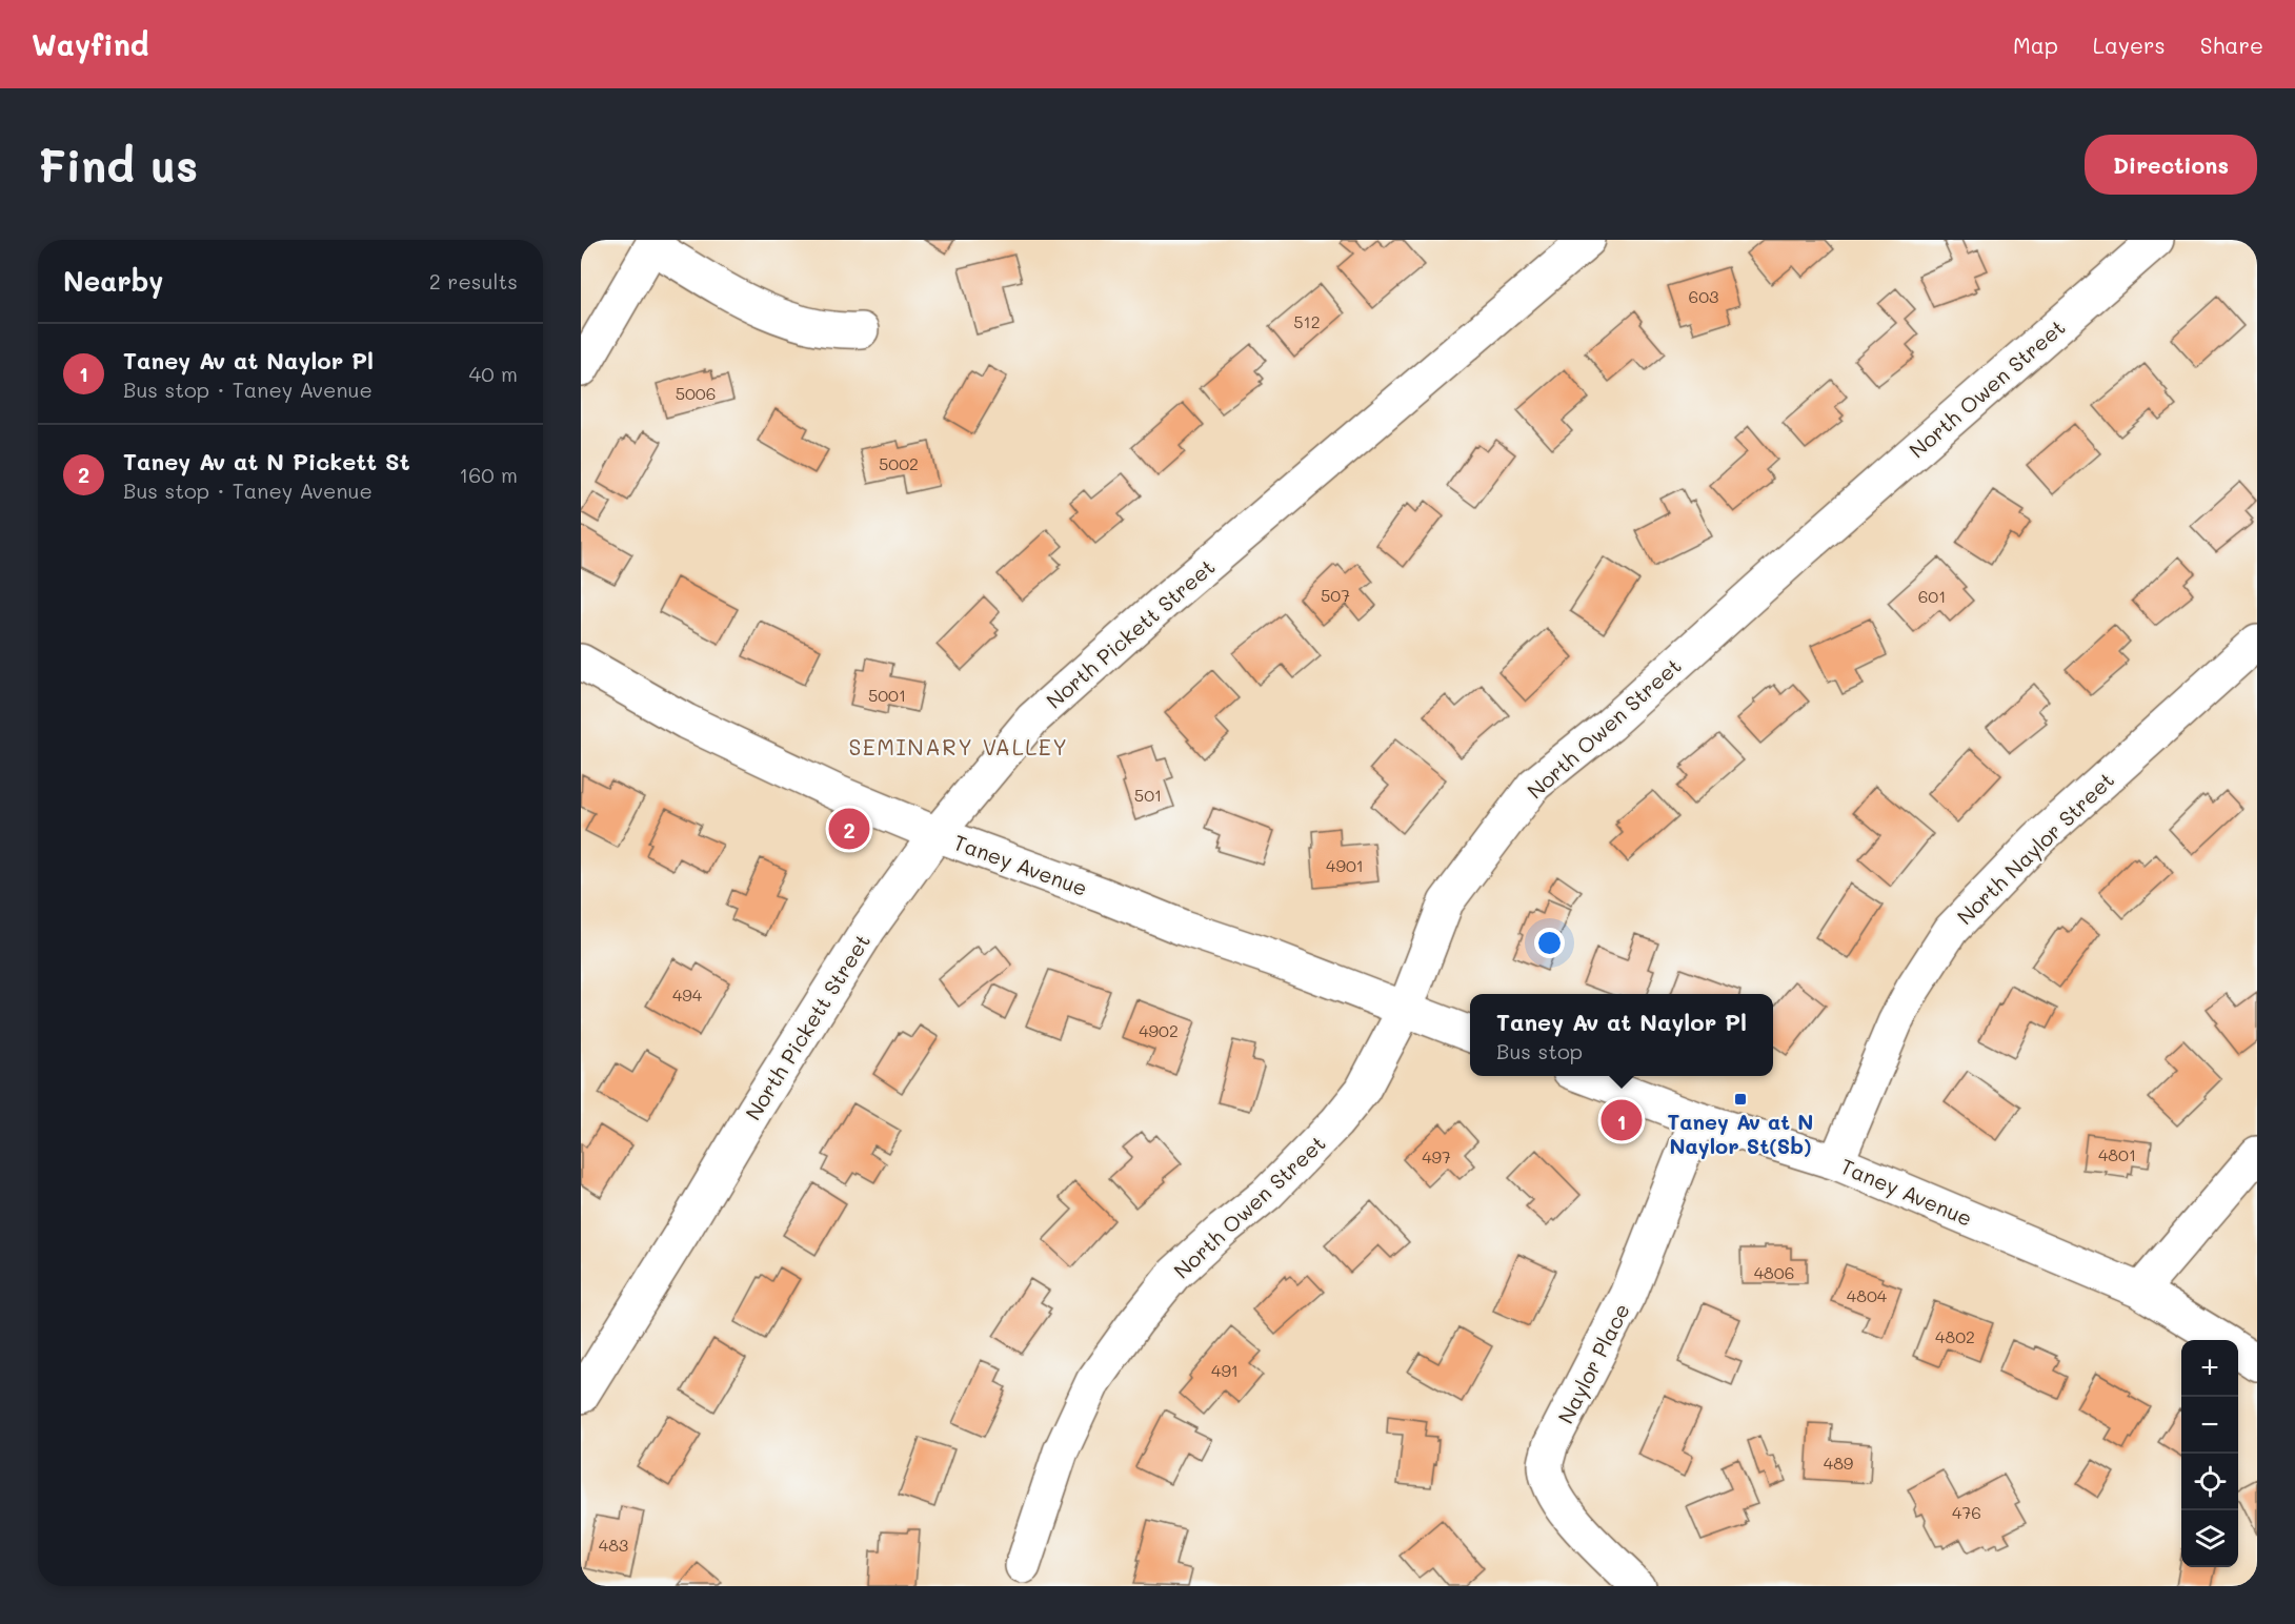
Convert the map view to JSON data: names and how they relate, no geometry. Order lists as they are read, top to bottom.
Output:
{
  "streets": {
    "street": [
      "North Owen Street",
      "North Pickett Street",
      "North Naylor Street",
      "Taney Avenue",
      "Naylor Place"
    ]
  },
  "crossings": [
    ["North Owen Street", "Taney Avenue"],
    ["North Pickett Street", "Taney Avenue"],
    ["North Naylor Street", "Taney Avenue"],
    ["Taney Avenue", "Naylor Place"]
  ],
  "districts": ["SEMINARY VALLEY"],
  "places": {
    "transit": ["Taney Av at N Naylor St(Sb)"]
  },
  "house_numbers": [
    "603",
    "512",
    "5006",
    "5002",
    "507",
    "601",
    "5001",
    "501",
    "4901",
    "494",
    "4902",
    "4801",
    "497",
    "4806",
    "4804",
    "4802",
    "491",
    "489",
    "476",
    "483"
  ],
  "page": {
    "header": "Wayfind",
    "nav": ["Map", "Layers", "Share"],
    "buttons": "Directions",
    "title": "Find us",
    "heading": ["Nearby", "2 results"],
    "list": [
      {
        "mark": "1",
        "name": "Taney Av at Naylor Pl",
        "note": "Bus stop · Taney Avenue",
        "value": "40 m"
      },
      {
        "mark": "2",
        "name": "Taney Av at N Pickett St",
        "note": "Bus stop · Taney Avenue",
        "value": "160 m"
      }
    ],
    "pins": ["2", "1"],
    "popup": ["Taney Av at Naylor Pl", "Bus stop"],
    "map_buttons": ["+", "−"]
  }
}
